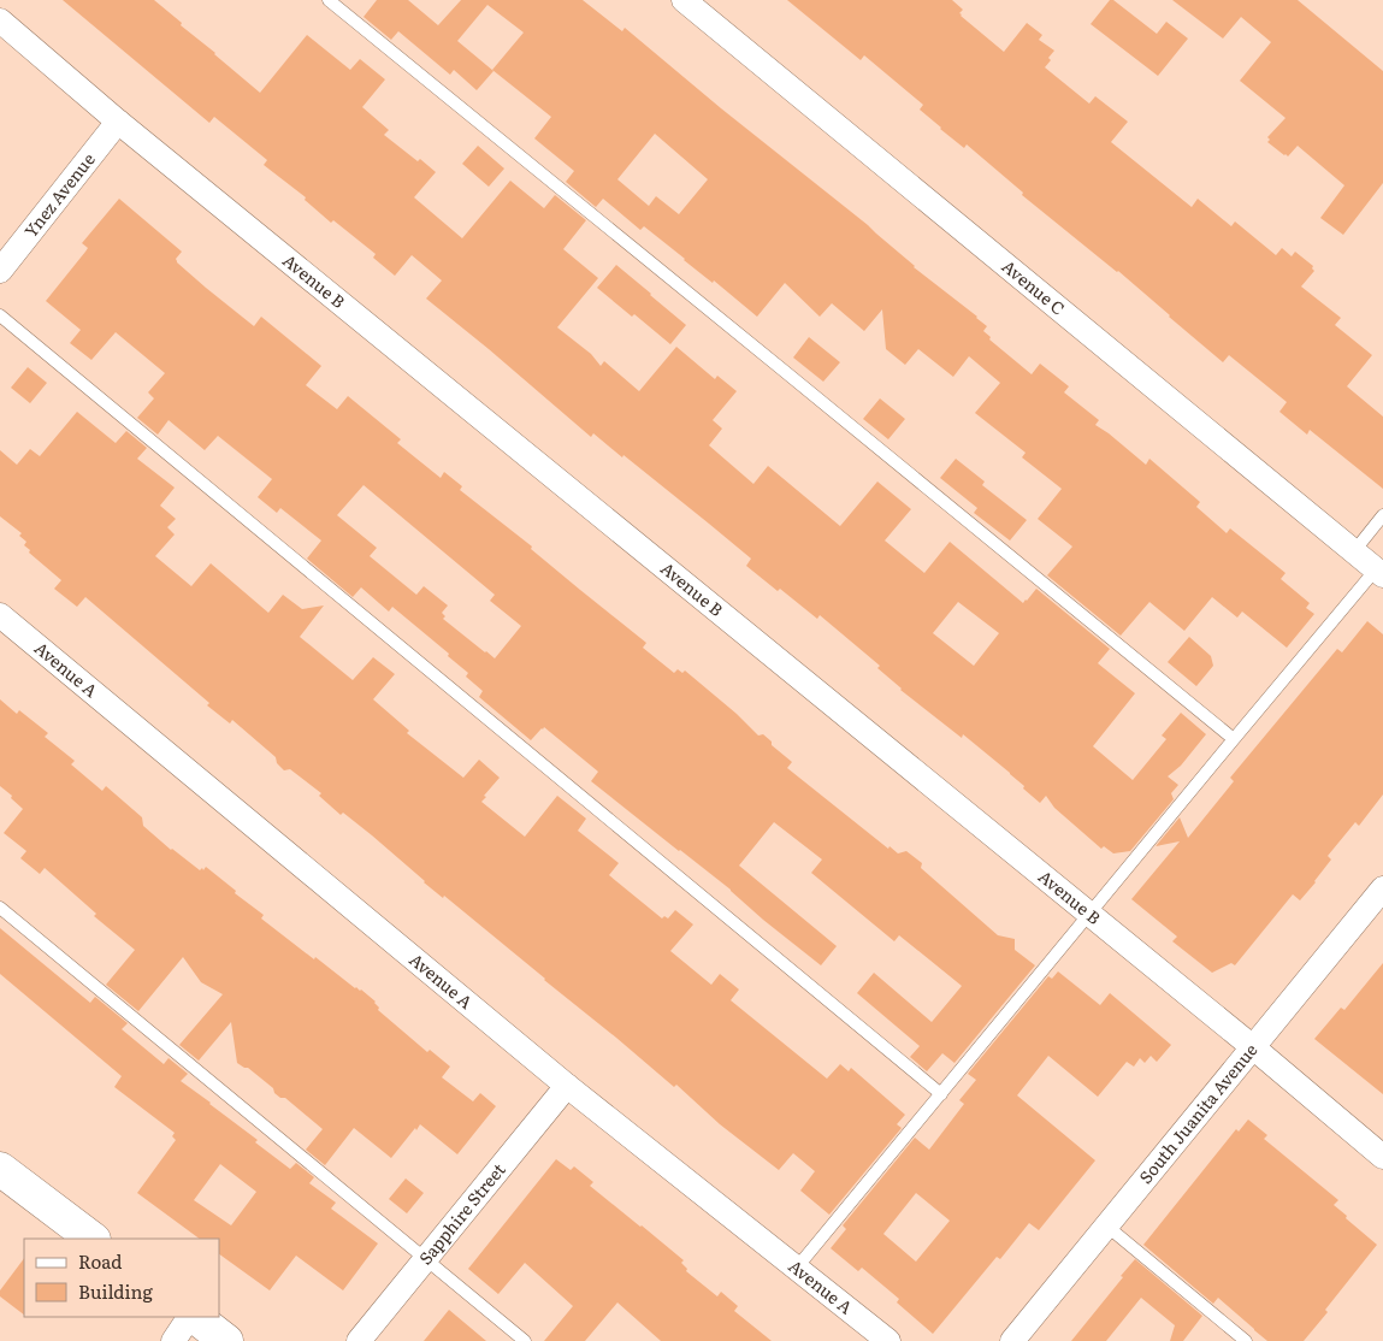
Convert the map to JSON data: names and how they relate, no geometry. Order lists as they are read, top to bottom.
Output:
{
  "streets": {
    "street": [
      "Ynez Avenue",
      "Avenue B",
      "Avenue C",
      "Avenue A",
      "South Juanita Avenue",
      "Sapphire Street"
    ]
  },
  "crossings": [
    ["Ynez Avenue", "Avenue B"],
    ["Avenue B", "South Juanita Avenue"],
    ["Avenue A", "Sapphire Street"]
  ],
  "legend": ["Road", "Building"]
}
